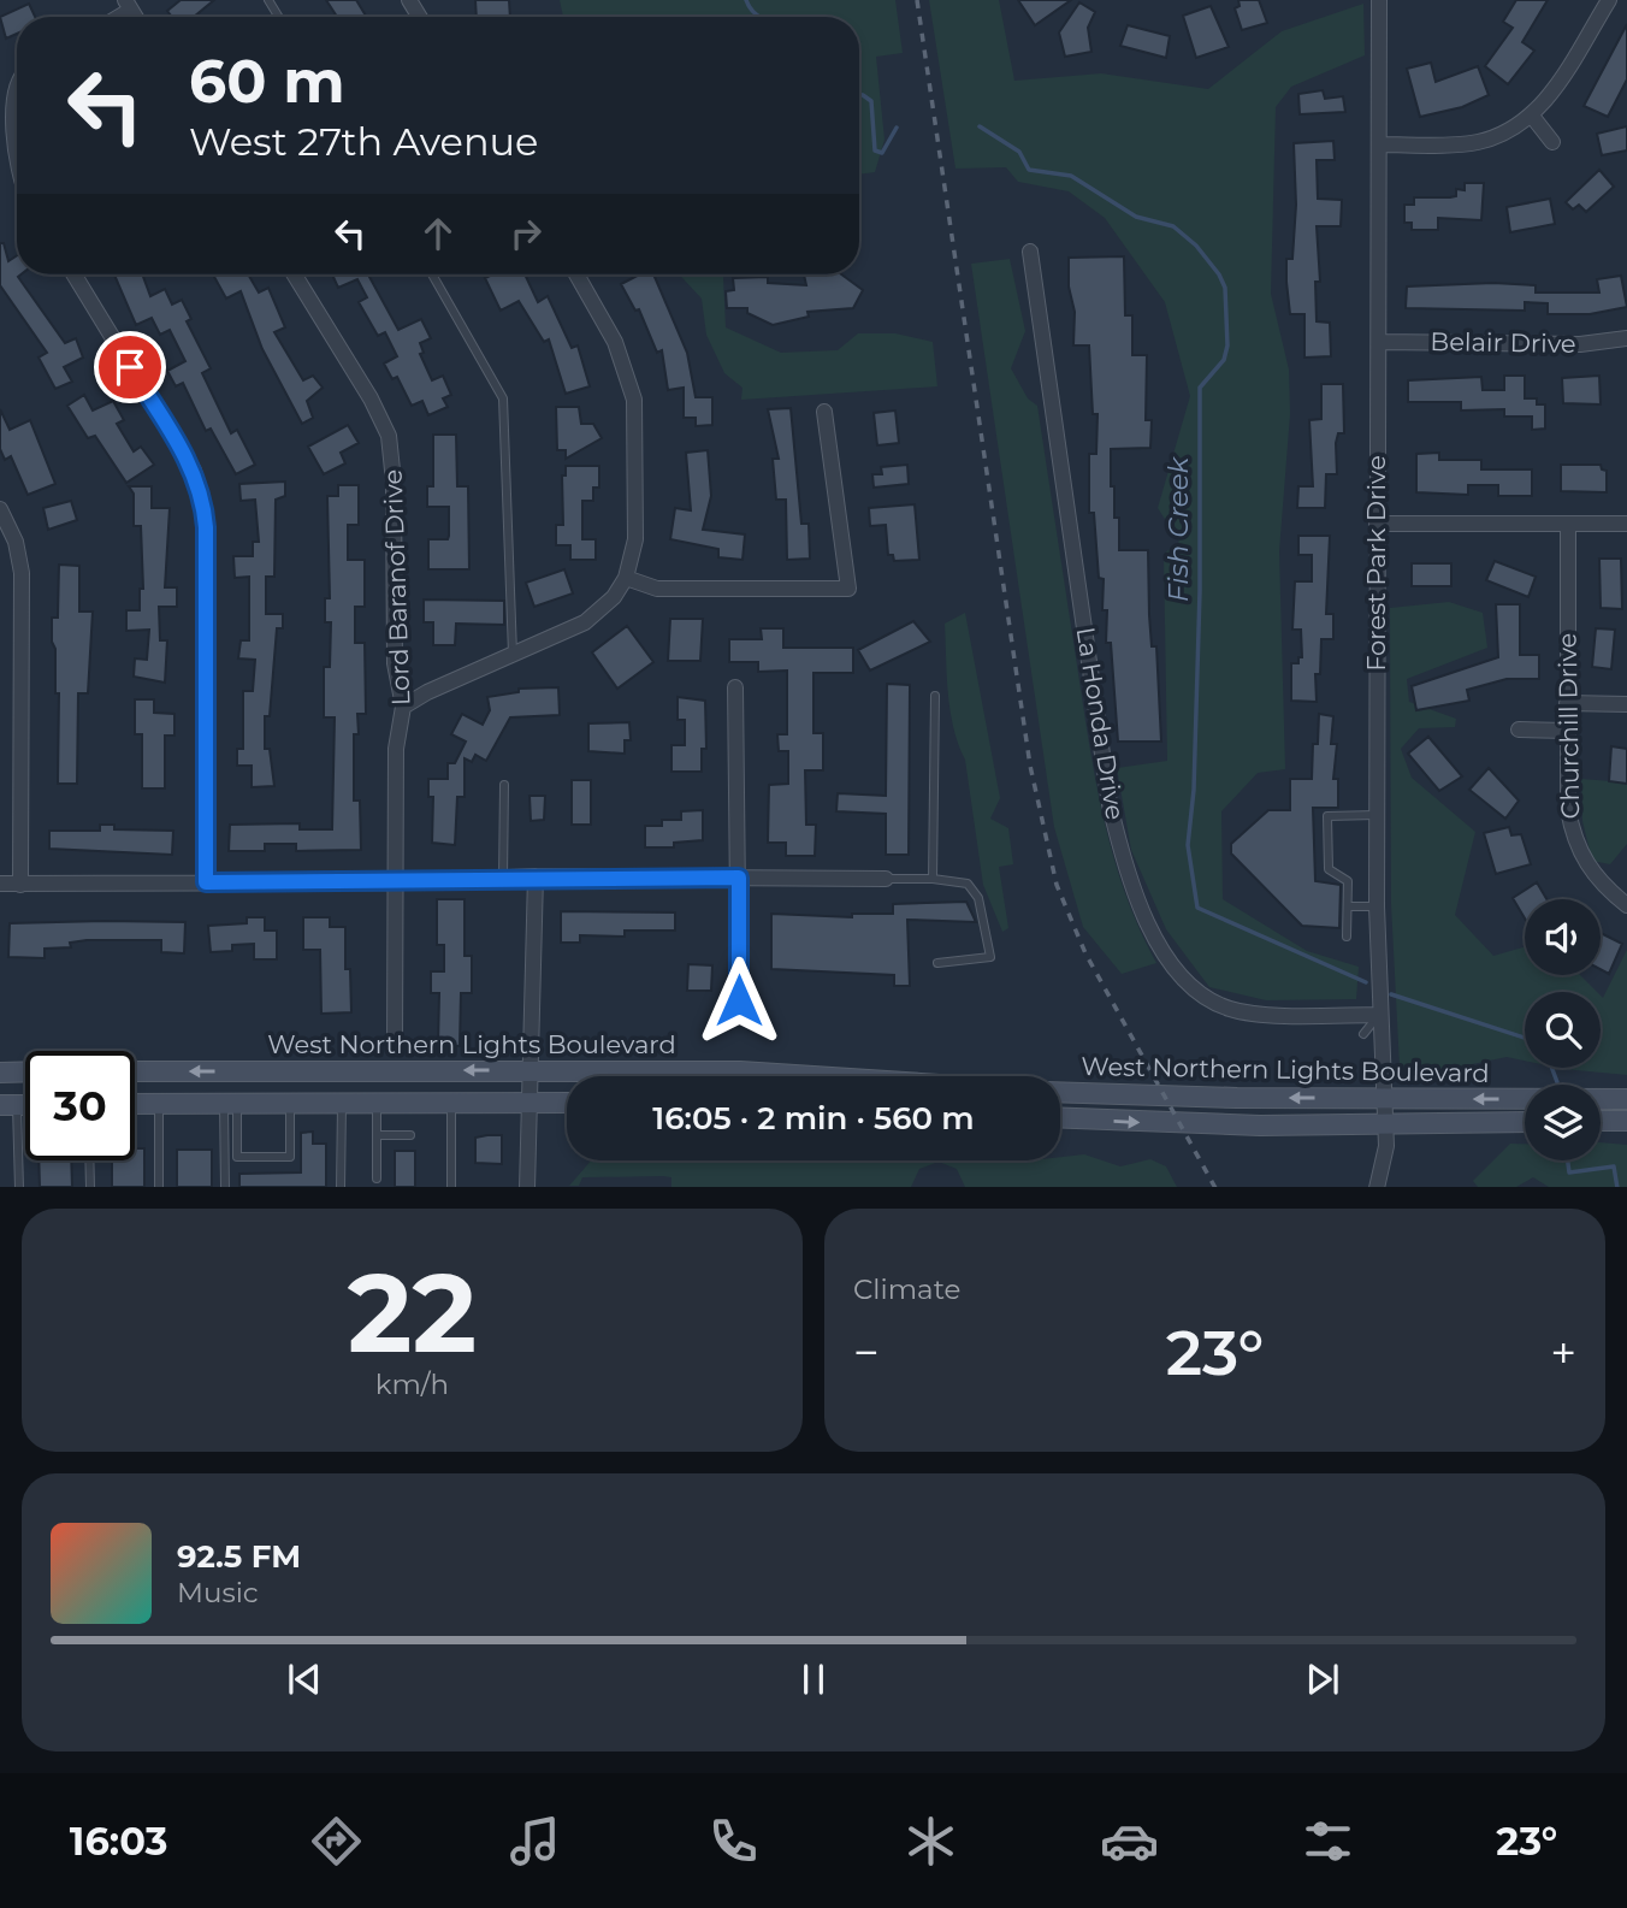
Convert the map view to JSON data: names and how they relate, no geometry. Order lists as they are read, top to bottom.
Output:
{
  "streets": {
    "main road": ["West Northern Lights Boulevard"],
    "street": [
      "Belair Drive",
      "Forest Park Drive",
      "Lord Baranof Drive",
      "La Honda Drive",
      "Churchill Drive"
    ]
  },
  "crossings": [
    ["Belair Drive", "Forest Park Drive"],
    ["Forest Park Drive", "La Honda Drive"],
    ["Forest Park Drive", "West Northern Lights Boulevard"]
  ],
  "water": ["Fish Creek"],
  "page": {
    "turn": ["60 m", "West 27th Avenue"],
    "limit": "30",
    "trip": "16:05 · 2 min · 560 m",
    "tile": [
      ["22", "km/h"],
      "Climate"
    ],
    "heat": ["−", "23°", "+"],
    "song": ["92.5 FM", "Music"],
    "tabs": ["16:03", "23°"]
  }
}
